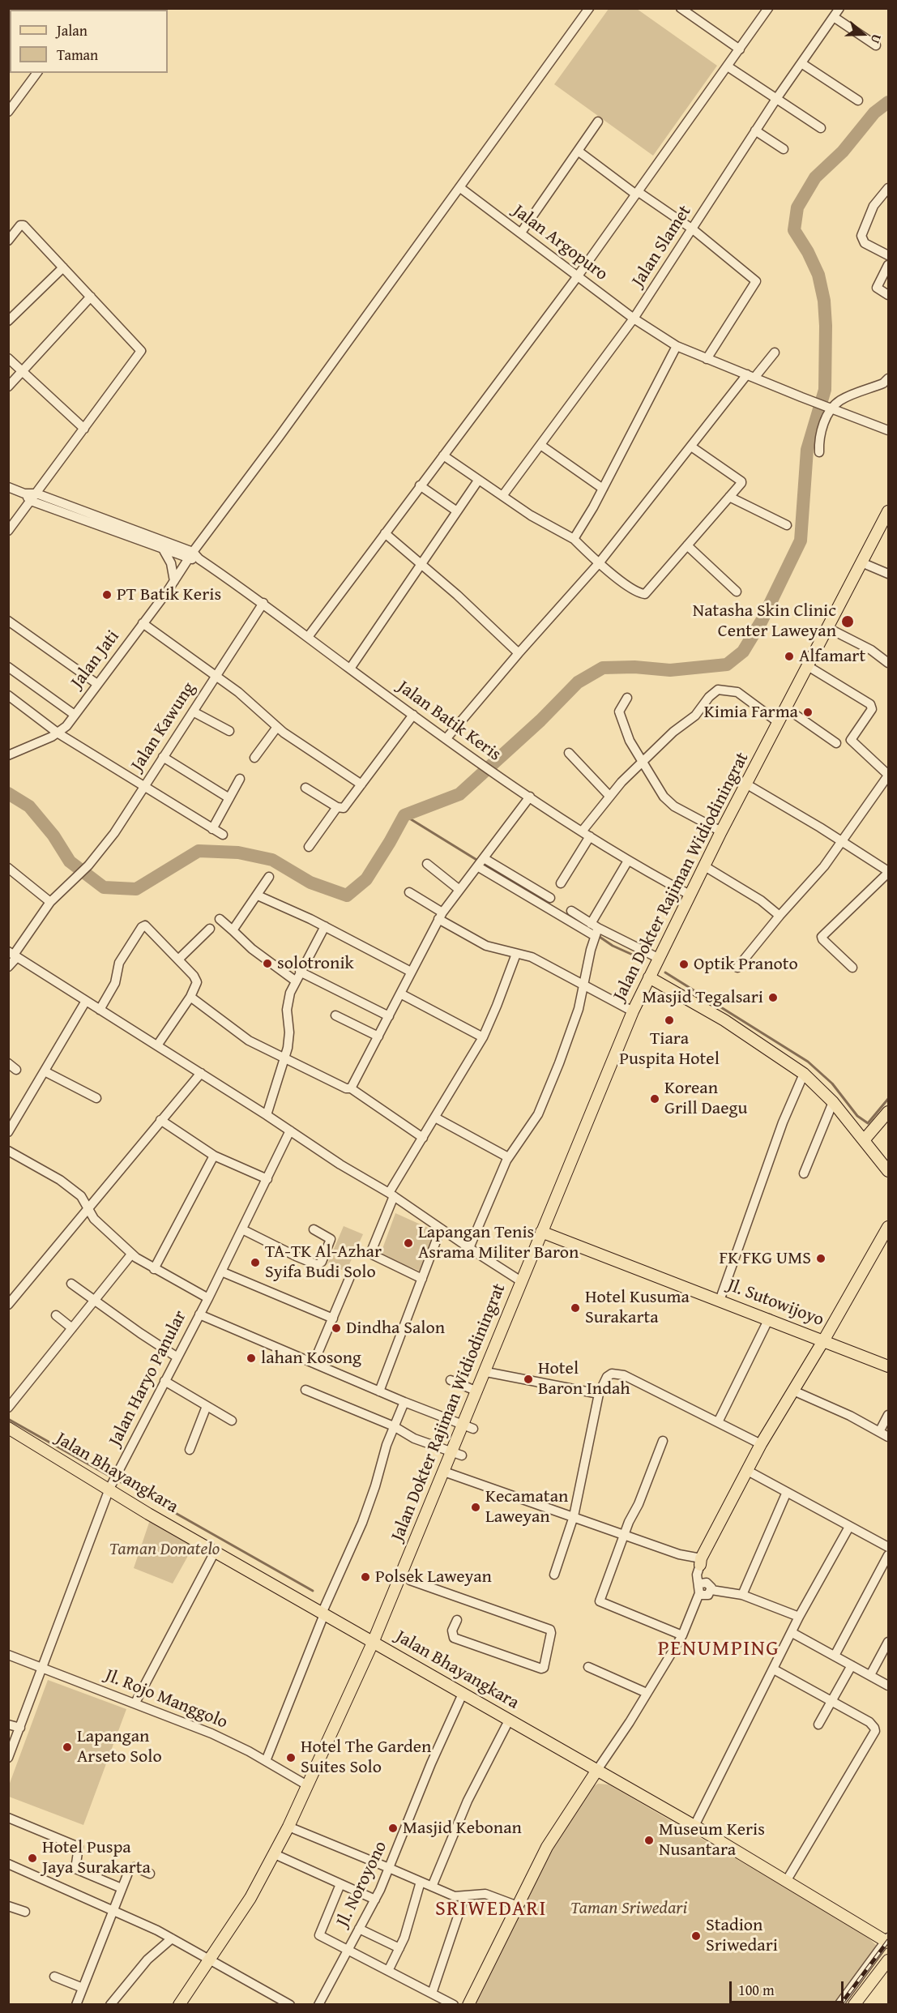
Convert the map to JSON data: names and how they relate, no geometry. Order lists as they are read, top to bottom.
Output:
{
  "streets": {
    "main road": ["Jalan Dokter Rajiman Widiodiningrat", "Jl. Sutowijoyo", "Jalan Bhayangkara"],
    "street": [
      "Jalan Argopuro",
      "Jalan Slamet",
      "Jalan Jati",
      "Jalan Batik Keris",
      "Jalan Kawung",
      "Jalan Haryo Panular",
      "Jl. Rojo Manggolo",
      "Jl. Noroyono"
    ]
  },
  "crossings": [
    ["Jalan Argopuro", "Jalan Slamet"],
    ["Jalan Argopuro", "Jalan Jati"],
    ["Jalan Jati", "Jalan Batik Keris"],
    ["Jalan Batik Keris", "Jalan Kawung"],
    ["Jalan Batik Keris", "Jalan Dokter Rajiman Widiodiningrat"],
    ["Jalan Dokter Rajiman Widiodiningrat", "Jl. Sutowijoyo"],
    ["Jalan Dokter Rajiman Widiodiningrat", "Jalan Bhayangkara"],
    ["Jalan Dokter Rajiman Widiodiningrat", "Jl. Rojo Manggolo"],
    ["Jalan Haryo Panular", "Jalan Bhayangkara"],
    ["Jalan Haryo Panular", "Jl. Rojo Manggolo"],
    ["Jalan Bhayangkara", "Jl. Noroyono"]
  ],
  "districts": ["PENUMPING", "SRIWEDARI"],
  "parks": ["Taman Donatelo", "Taman Sriwedari"],
  "places": [
    "PT Batik Keris",
    "Natasha Skin Clinic Center Laweyan",
    "Alfamart",
    "Kimia Farma",
    "solotronik",
    "Optik Pranoto",
    "Masjid Tegalsari",
    "Tiara Puspita Hotel",
    "Korean Grill Daegu",
    "Lapangan Tenis Asrama Militer Baron",
    "FK FKG UMS",
    "TA-TK Al-Azhar Syifa Budi Solo",
    "Hotel Kusuma Surakarta",
    "Dindha Salon",
    "lahan Kosong",
    "Hotel Baron Indah",
    "Kecamatan Laweyan",
    "Polsek Laweyan",
    "Lapangan Arseto Solo",
    "Hotel The Garden Suites Solo",
    "Masjid Kebonan",
    "Museum Keris Nusantara",
    "Hotel Puspa Jaya Surakarta",
    "Stadion Sriwedari"
  ],
  "legend": ["Jalan", "Taman"],
  "scale_bar": "100 m",
  "north": "right"
}
